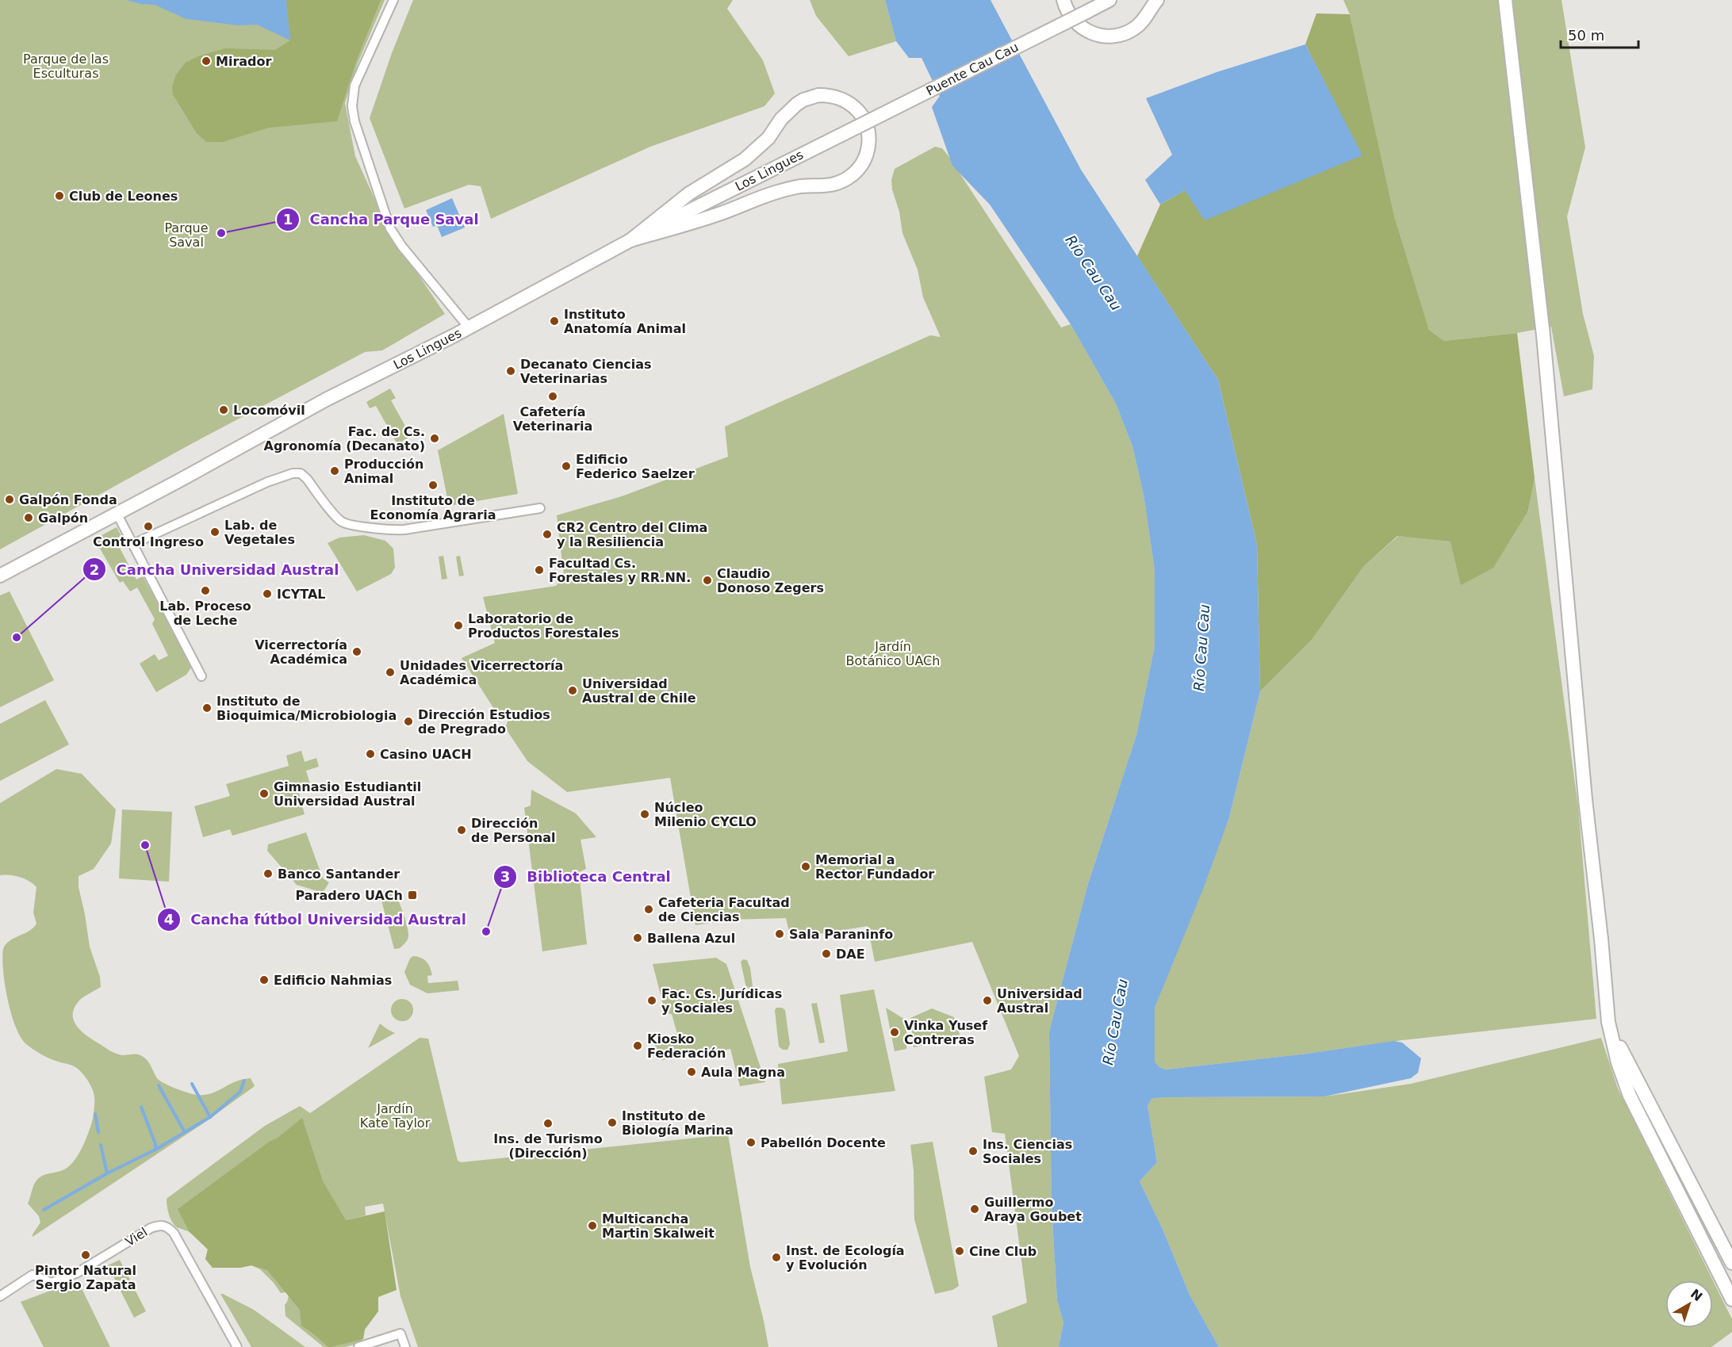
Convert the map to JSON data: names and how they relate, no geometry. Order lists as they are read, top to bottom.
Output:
{
  "streets": {
    "main road": ["Puente Cau Cau", "Los Lingues"],
    "street": ["Viel"]
  },
  "crossings": [
    ["Puente Cau Cau", "Los Lingues"]
  ],
  "water": ["Río Cau Cau"],
  "parks": [
    "Parque de las Esculturas",
    "Parque Saval",
    "Jardín Botánico UACh",
    "Jardín Kate Taylor"
  ],
  "places": {
    "other": [
      "Mirador",
      "Club de Leones",
      "Cancha Parque Saval",
      "Instituto Anatomía Animal",
      "Decanato Ciencias Veterinarias",
      "Cafetería Veterinaria",
      "Locomóvil",
      "Fac. de Cs. Agronomía (Decanato)",
      "Edificio Federico Saelzer",
      "Producción Animal",
      "Instituto de Economía Agraria",
      "Galpón Fonda",
      "Galpón",
      "Control Ingreso",
      "Lab. de Vegetales",
      "CR2 Centro del Clima y la Resiliencia",
      "Facultad Cs. Forestales y RR.NN.",
      "Claudio Donoso Zegers",
      "Lab. Proceso de Leche",
      "ICYTAL",
      "Laboratorio de Productos Forestales",
      "Cancha Universidad Austral",
      "Vicerrectoría Académica",
      "Unidades Vicerrectoría Académica",
      "Universidad Austral de Chile",
      "Instituto de Bioquimica/Microbiologia",
      "Dirección Estudios de Pregrado",
      "Casino UACH",
      "Gimnasio Estudiantil Universidad Austral",
      "Núcleo Milenio CYCLO",
      "Dirección de Personal",
      "Cancha fútbol Universidad Austral",
      "Memorial a Rector Fundador",
      "Banco Santander",
      "Cafeteria Facultad de Ciencias",
      "Biblioteca Central",
      "Sala Paraninfo",
      "Ballena Azul",
      "DAE",
      "Edificio Nahmias",
      "Fac. Cs. Jurídicas y Sociales",
      "Universidad Austral",
      "Vinka Yusef Contreras",
      "Kiosko Federación",
      "Aula Magna",
      "Instituto de Biología Marina",
      "Ins. de Turismo (Dirección)",
      "Pabellón Docente",
      "Ins. Ciencias Sociales",
      "Guillermo Araya Goubet",
      "Multicancha Martin Skalweit",
      "Cine Club",
      "Pintor Natural Sergio Zapata",
      "Inst. de Ecología y Evolución"
    ],
    "transit": ["Paradero UACh"]
  },
  "scale_bar": "50 m",
  "north": "top right"
}
